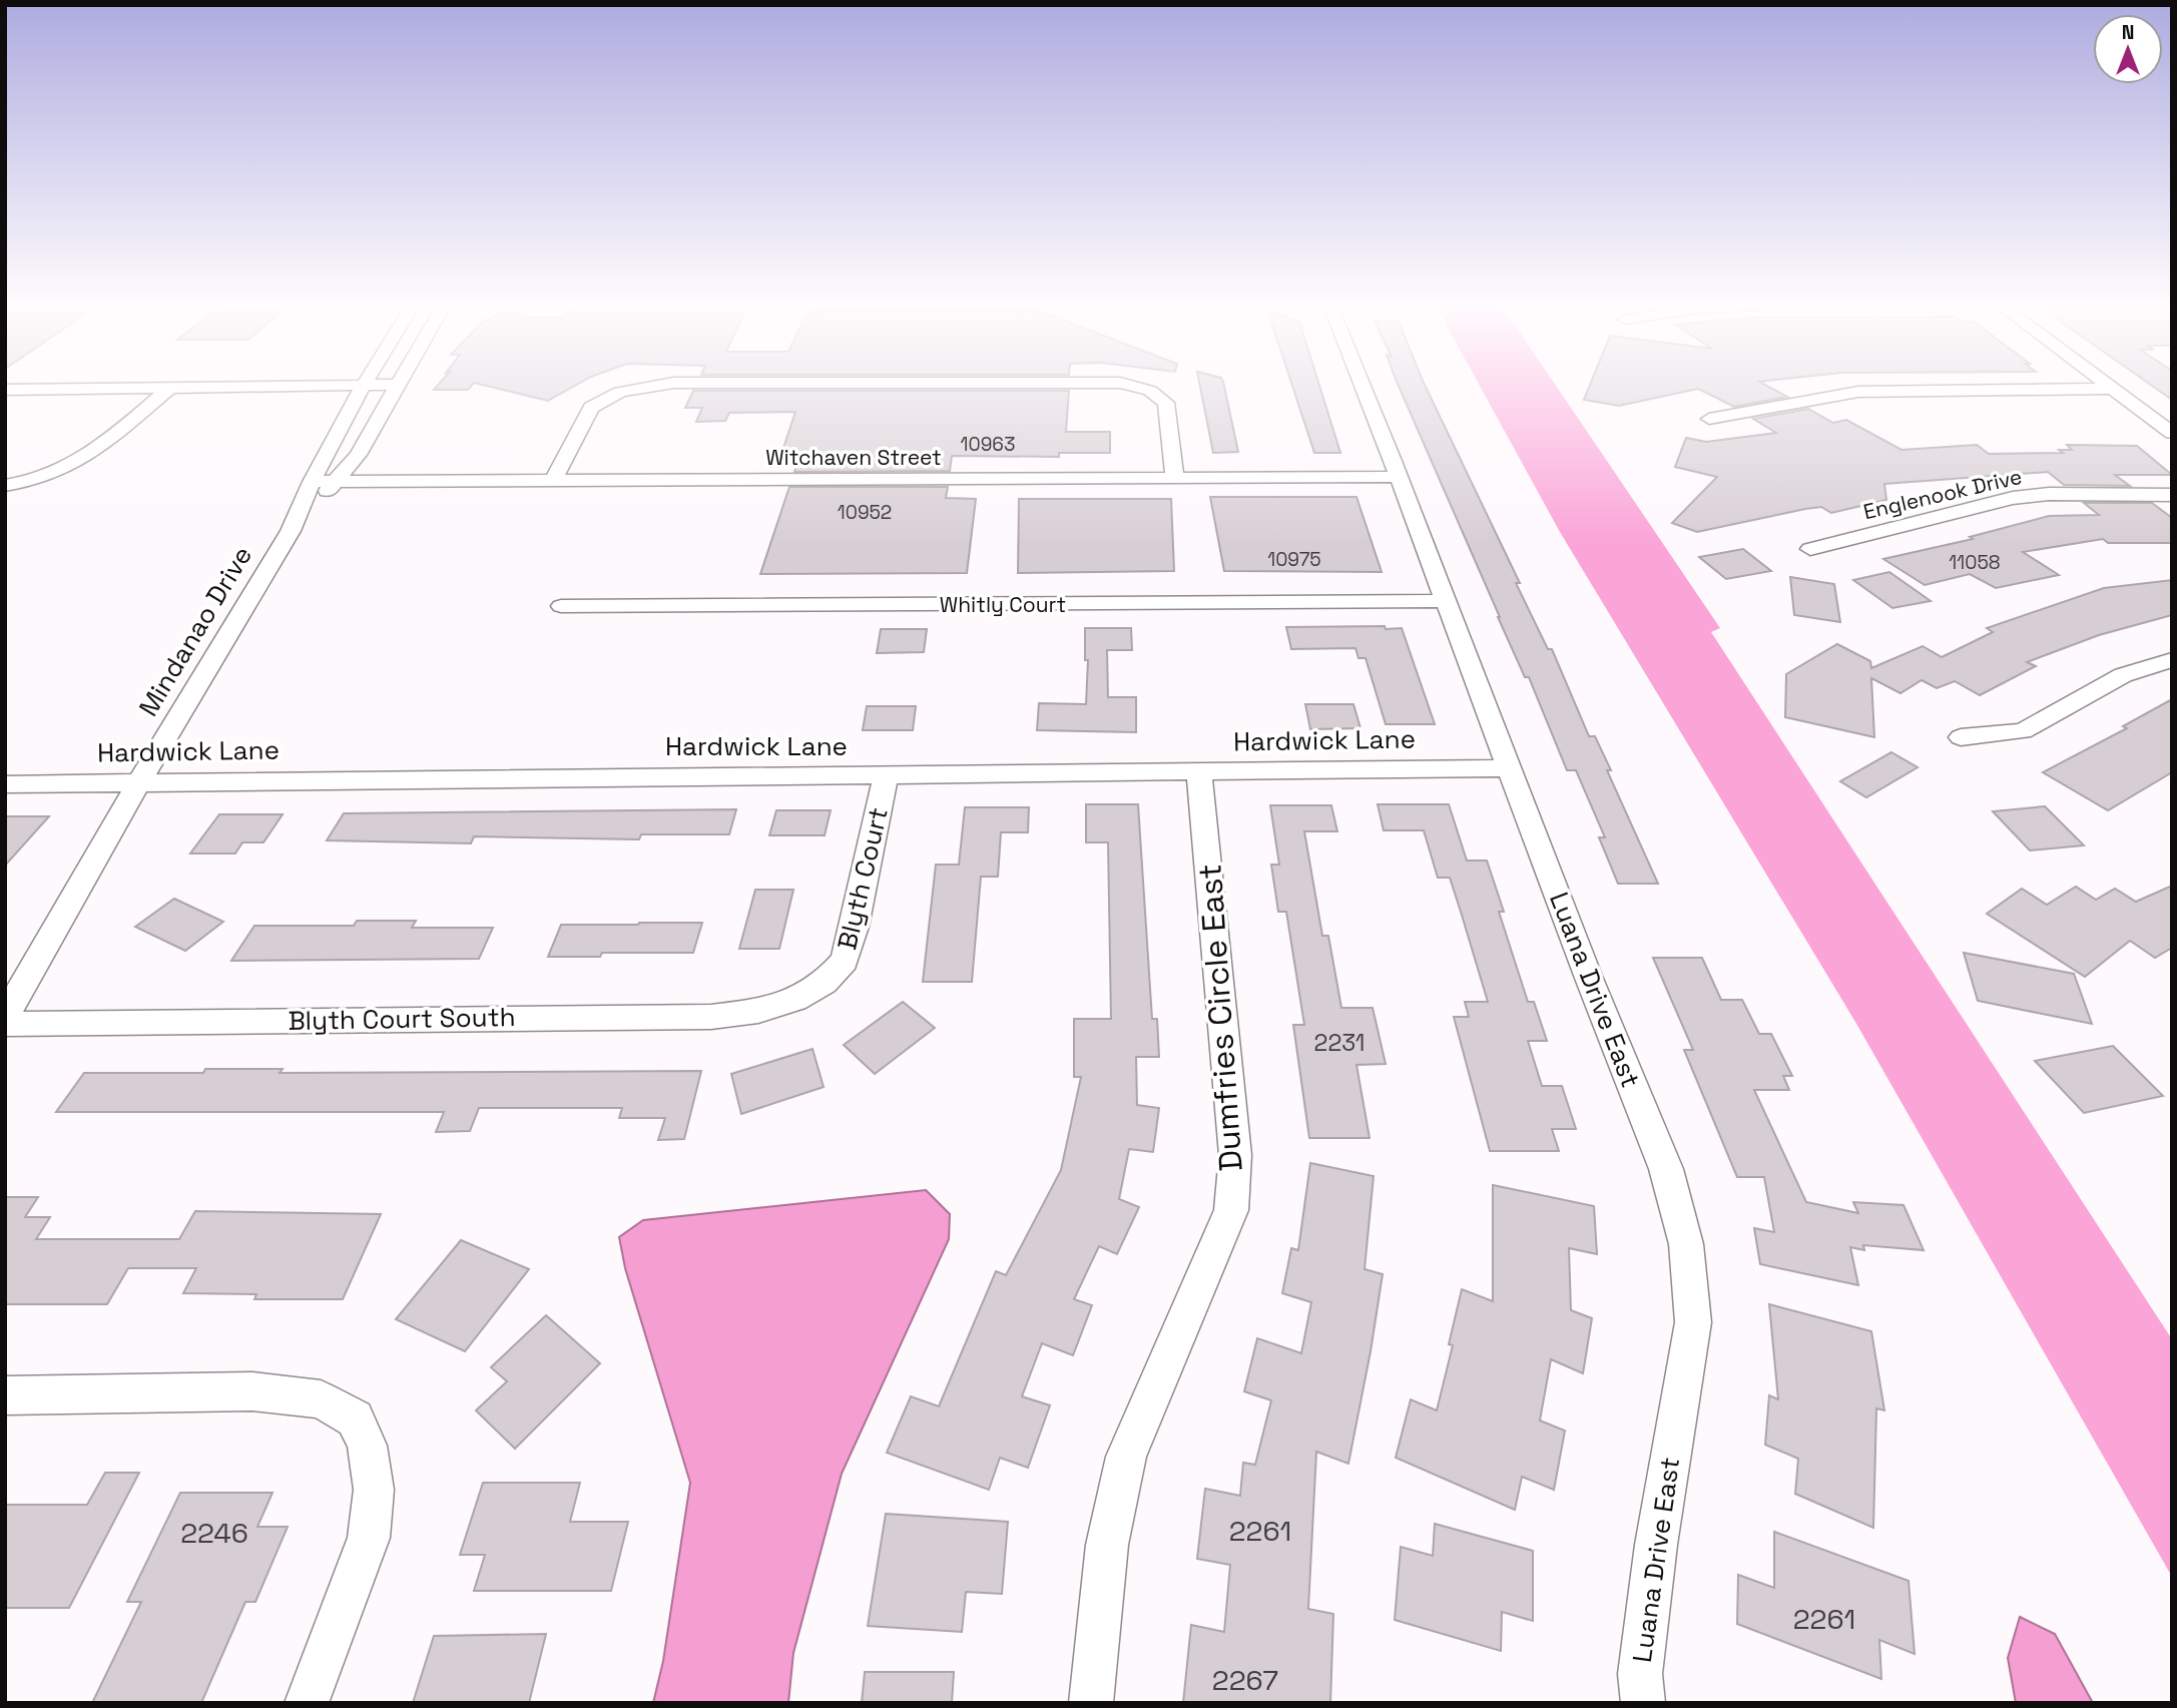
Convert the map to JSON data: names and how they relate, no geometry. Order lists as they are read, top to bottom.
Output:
{
  "streets": {
    "street": [
      "Witchaven Street",
      "Englenook Drive",
      "Whitly Court",
      "Mindanao Drive",
      "Hardwick Lane",
      "Blyth Court",
      "Luana Drive East",
      "Dumfries Circle East",
      "Blyth Court South"
    ]
  },
  "crossings": [
    ["Witchaven Street", "Mindanao Drive"],
    ["Witchaven Street", "Luana Drive East"],
    ["Whitly Court", "Luana Drive East"],
    ["Mindanao Drive", "Hardwick Lane"],
    ["Hardwick Lane", "Blyth Court"],
    ["Hardwick Lane", "Luana Drive East"],
    ["Hardwick Lane", "Dumfries Circle East"],
    ["Blyth Court", "Blyth Court South"]
  ],
  "house_numbers": [
    "10963",
    "10952",
    "10975",
    "11058",
    "2231",
    "2261",
    "2246",
    "2261",
    "2267"
  ],
  "north": "top"
}
